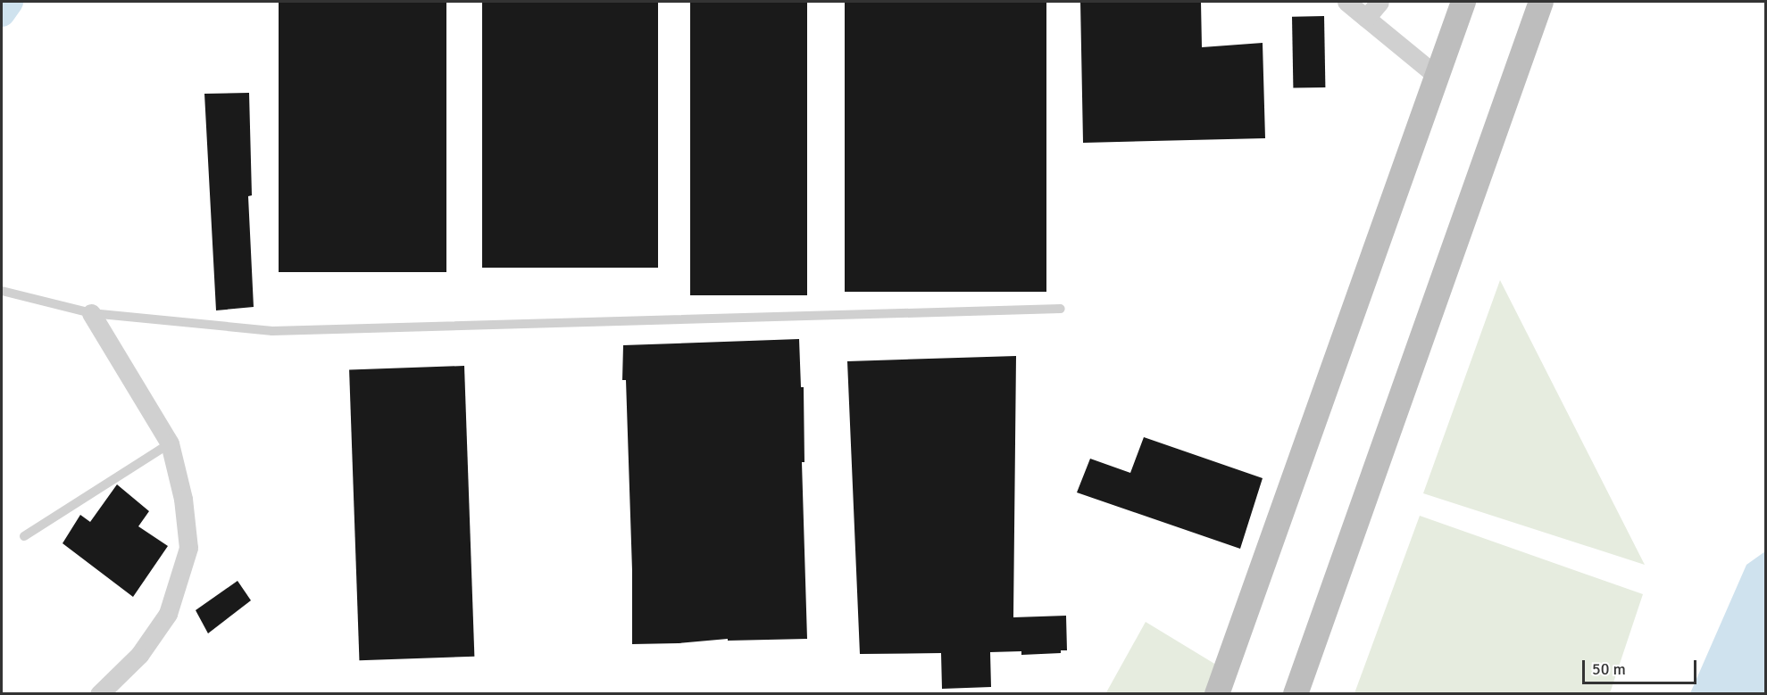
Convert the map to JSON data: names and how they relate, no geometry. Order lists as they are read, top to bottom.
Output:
{
  "scale_bar": "50 m"
}
